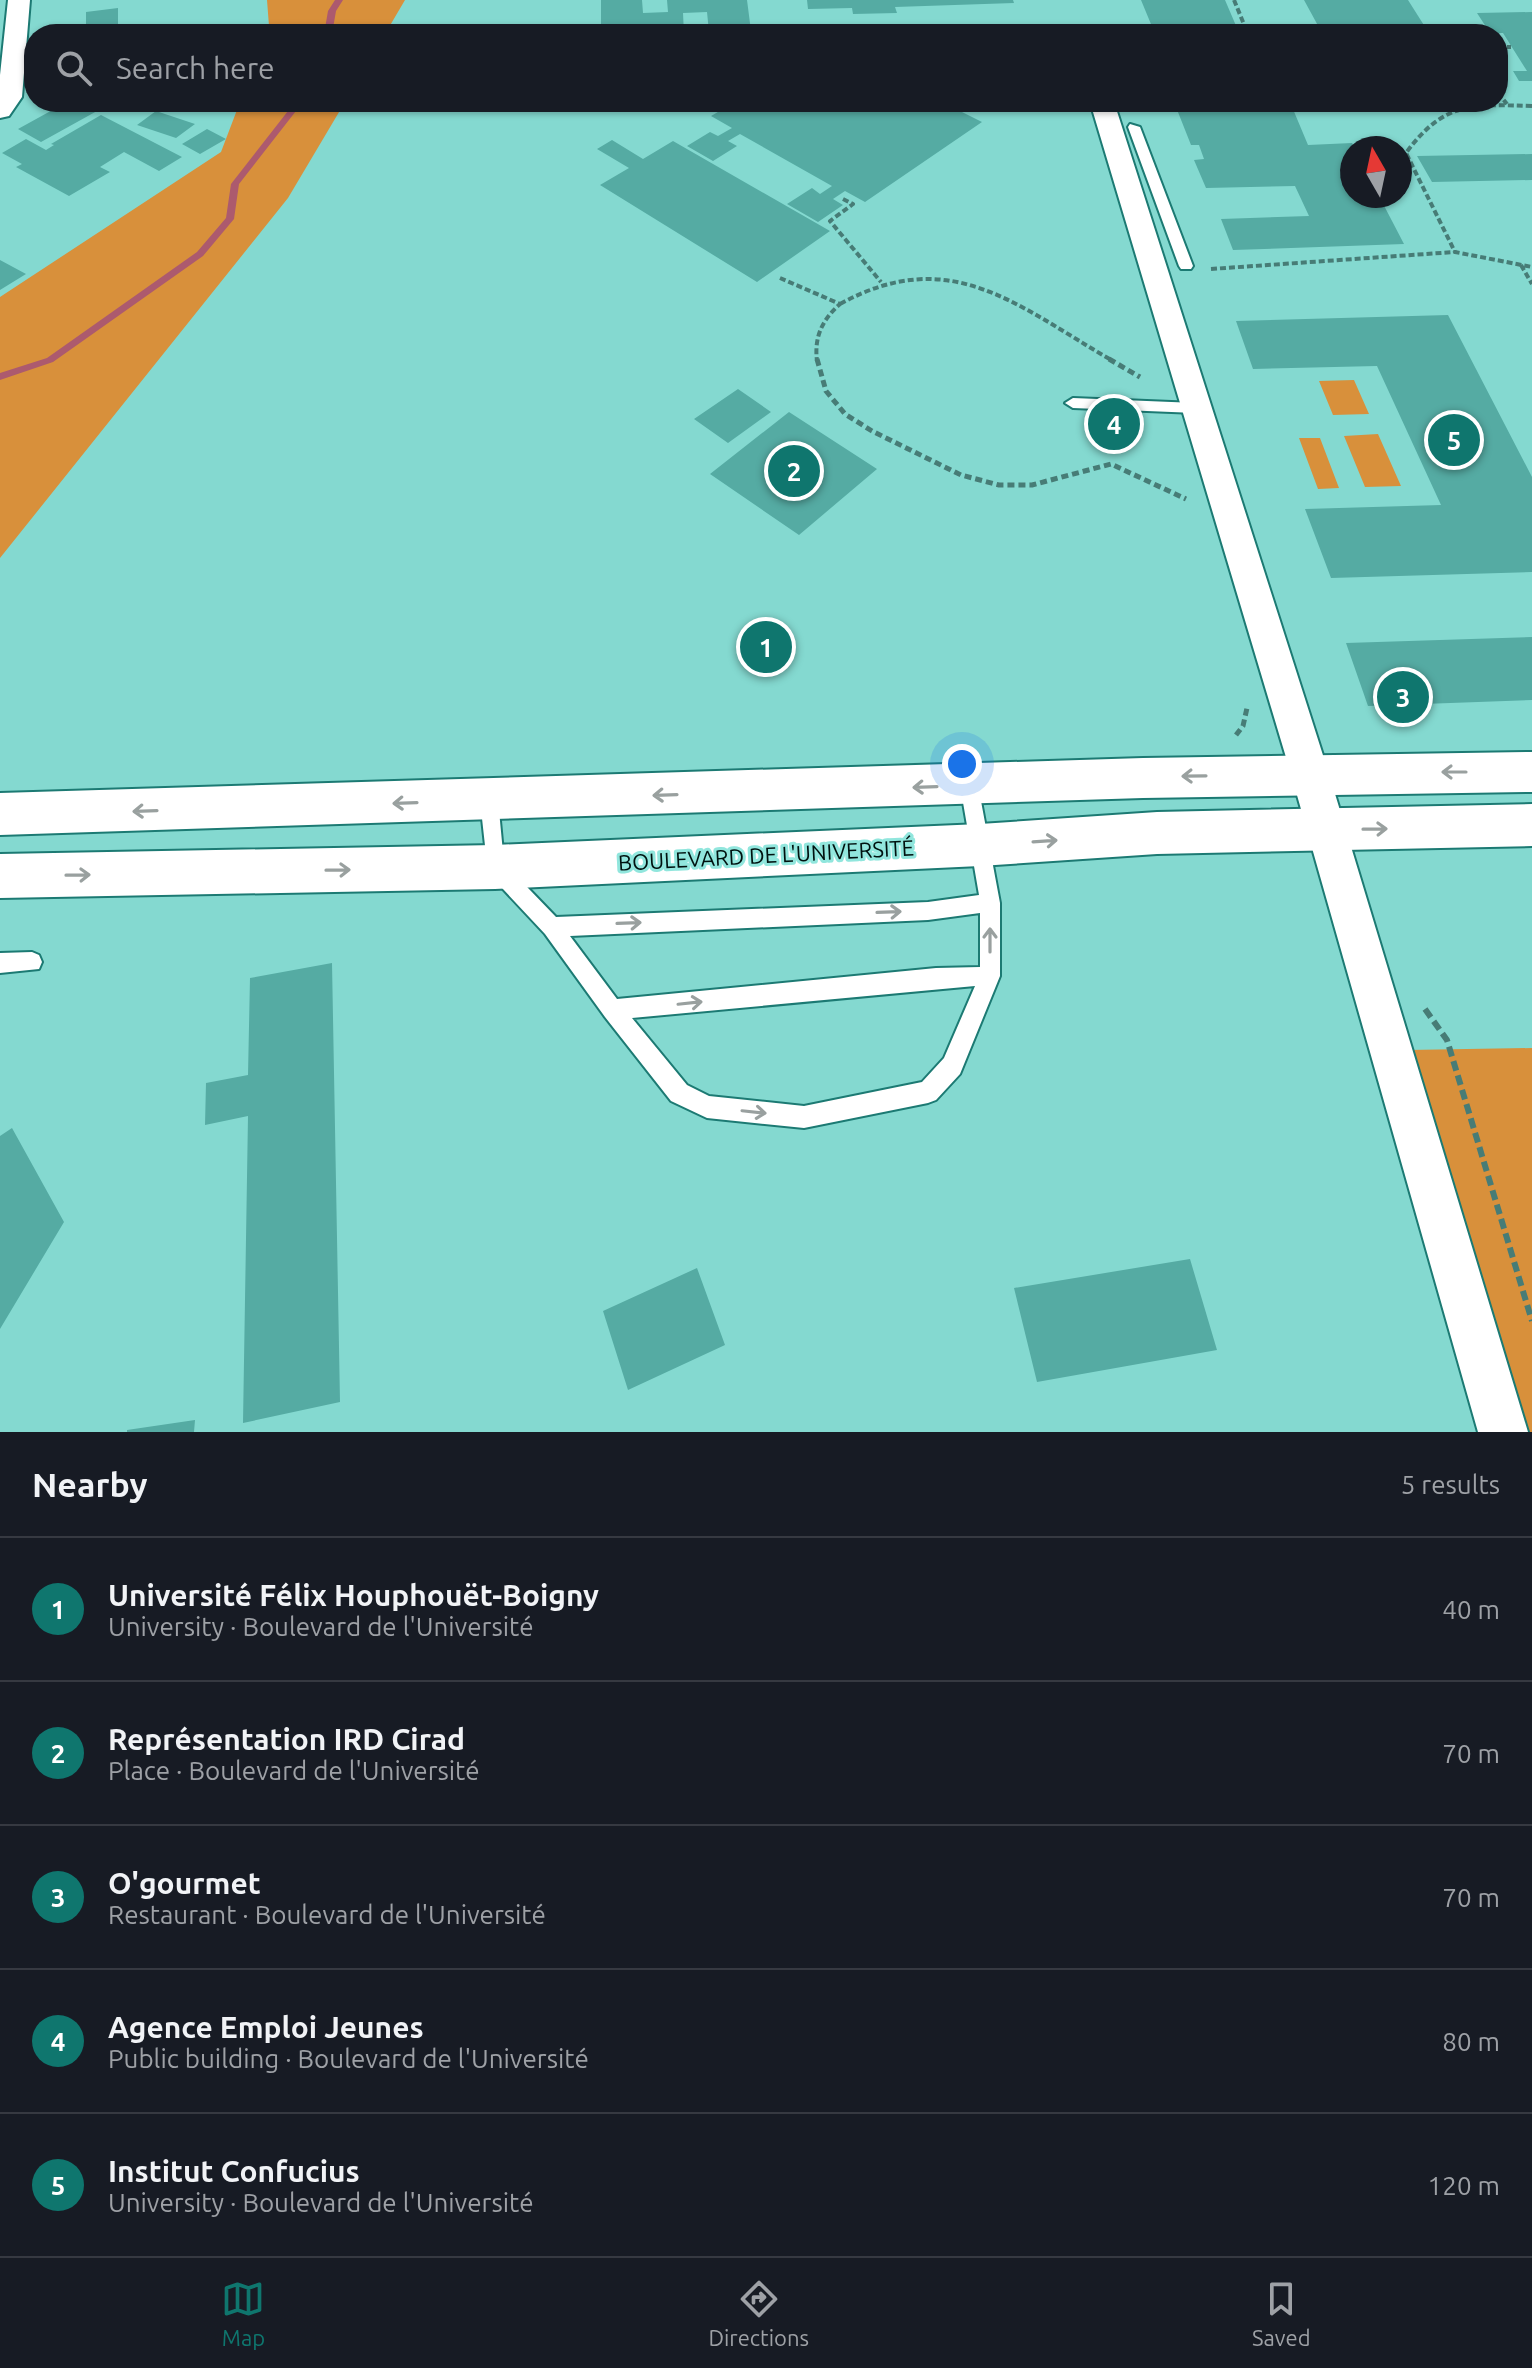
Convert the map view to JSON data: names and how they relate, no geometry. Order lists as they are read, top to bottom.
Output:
{
  "streets": {
    "street": ["BOULEVARD DE L'UNIVERSITÉ"]
  },
  "north": "top",
  "page": {
    "search": "Search here",
    "pins": [
      "4",
      "5",
      "2",
      "1",
      "3"
    ],
    "heading": ["Nearby", "5 results"],
    "list": [
      {
        "mark": "1",
        "name": "Université Félix Houphouët-Boigny",
        "note": "University · Boulevard de l'Université",
        "value": "40 m"
      },
      {
        "mark": "2",
        "name": "Représentation IRD Cirad",
        "note": "Place · Boulevard de l'Université",
        "value": "70 m"
      },
      {
        "mark": "3",
        "name": "O'gourmet",
        "note": "Restaurant · Boulevard de l'Université",
        "value": "70 m"
      },
      {
        "mark": "4",
        "name": "Agence Emploi Jeunes",
        "note": "Public building · Boulevard de l'Université",
        "value": "80 m"
      },
      {
        "mark": "5",
        "name": "Institut Confucius",
        "note": "University · Boulevard de l'Université",
        "value": "120 m"
      }
    ],
    "nav": ["Map", "Directions", "Saved"]
  }
}
